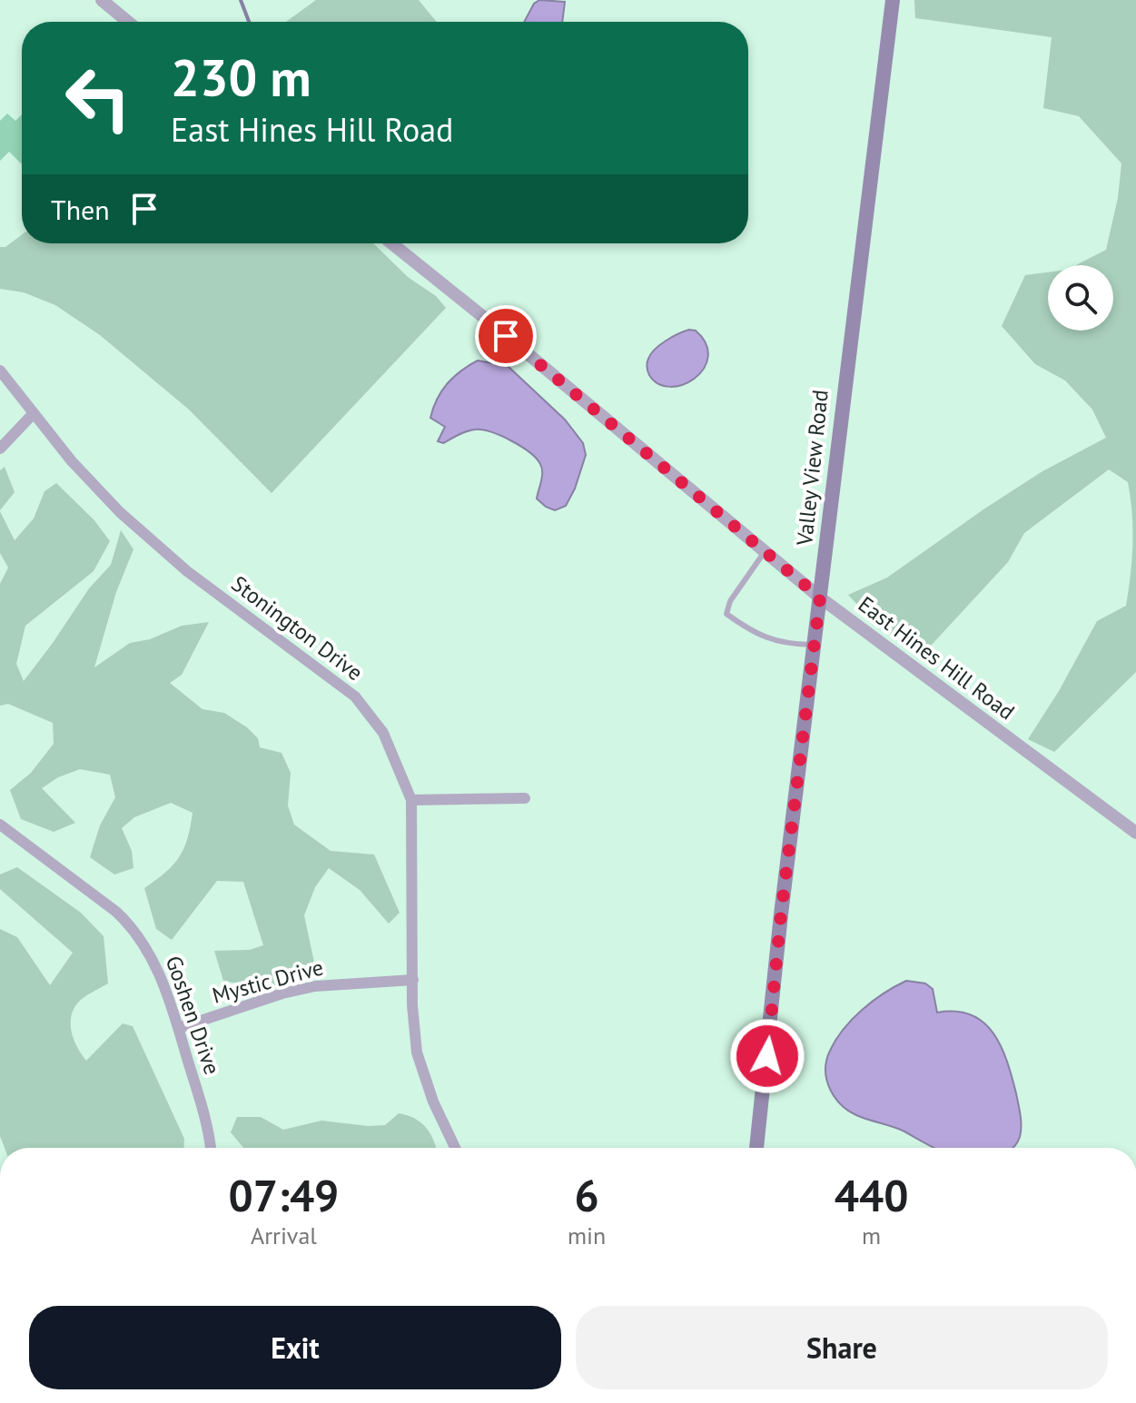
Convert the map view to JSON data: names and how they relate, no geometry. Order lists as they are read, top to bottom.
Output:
{
  "streets": {
    "main road": ["Valley View Road"],
    "street": [
      "Stonington Drive",
      "East Hines Hill Road",
      "Mystic Drive",
      "Goshen Drive"
    ]
  },
  "crossings": [
    ["Valley View Road", "East Hines Hill Road"],
    ["Stonington Drive", "Mystic Drive"],
    ["Mystic Drive", "Goshen Drive"]
  ],
  "page": {
    "turn": ["230 m", "East Hines Hill Road"],
    "then": "Then",
    "eta": [
      "07:49",
      "Arrival",
      "6",
      "min",
      "440",
      "m"
    ],
    "buttons": ["Exit", "Share"]
  }
}
